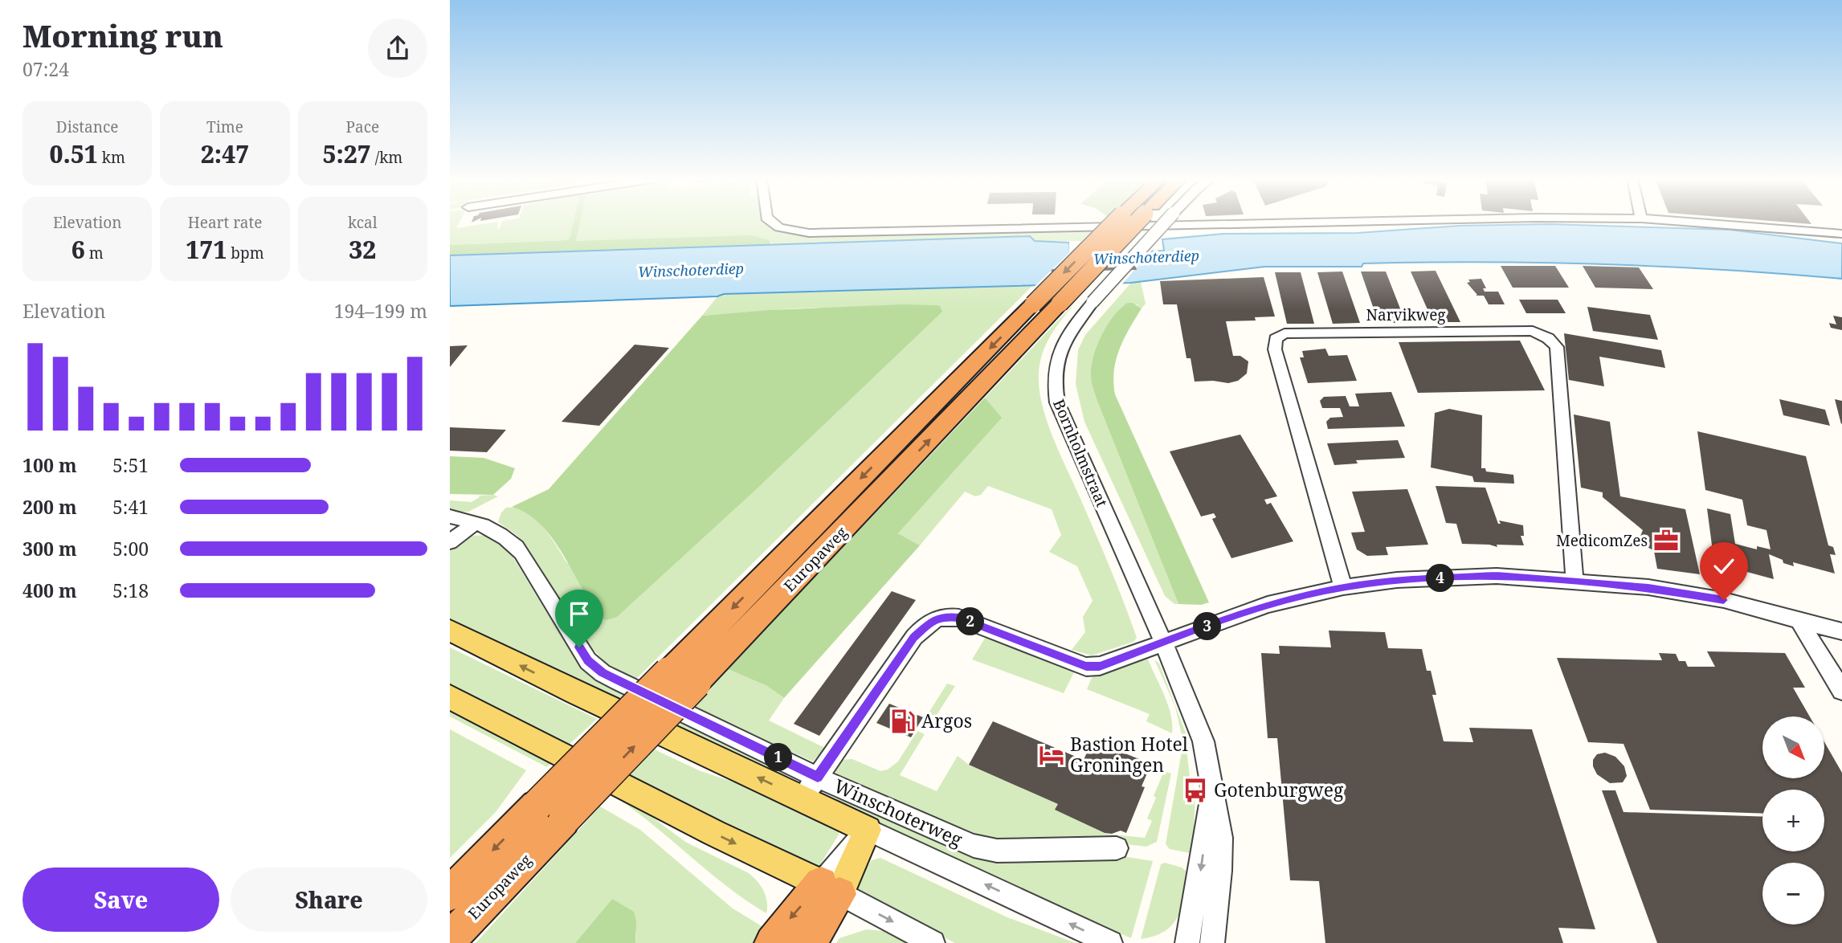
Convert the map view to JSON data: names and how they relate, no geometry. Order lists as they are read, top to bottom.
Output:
{
  "streets": {
    "highway": ["Europaweg"],
    "main road": ["Winschoterweg"],
    "street": ["Narvikweg", "Bornholmstraat"]
  },
  "water": ["Winschoterdiep"],
  "places": {
    "office": ["MedicomZes"],
    "fuel station": ["Argos"],
    "hotel": ["Bastion Hotel Groningen"],
    "bus stop": ["Gotenburgweg"]
  },
  "north": "bottom right",
  "page": {
    "heading": ["Morning run", "07:24"],
    "stats": [
      ["Distance", "0.51 km"],
      ["Time", "2:47"],
      ["Pace", "5:27 /km"],
      ["Elevation", "6 m"],
      ["Heart rate", "171 bpm"],
      ["kcal", "32"]
    ],
    "chart": ["Elevation", "194–199 m"],
    "list": [
      {
        "name": "100 m",
        "note": "5:51"
      },
      {
        "name": "200 m",
        "note": "5:41"
      },
      {
        "name": "300 m",
        "note": "5:00"
      },
      {
        "name": "400 m",
        "note": "5:18"
      }
    ],
    "pins": [
      "4",
      "2",
      "3",
      "1"
    ],
    "map_buttons": ["+", "−"],
    "buttons": ["Save", "Share"]
  }
}
